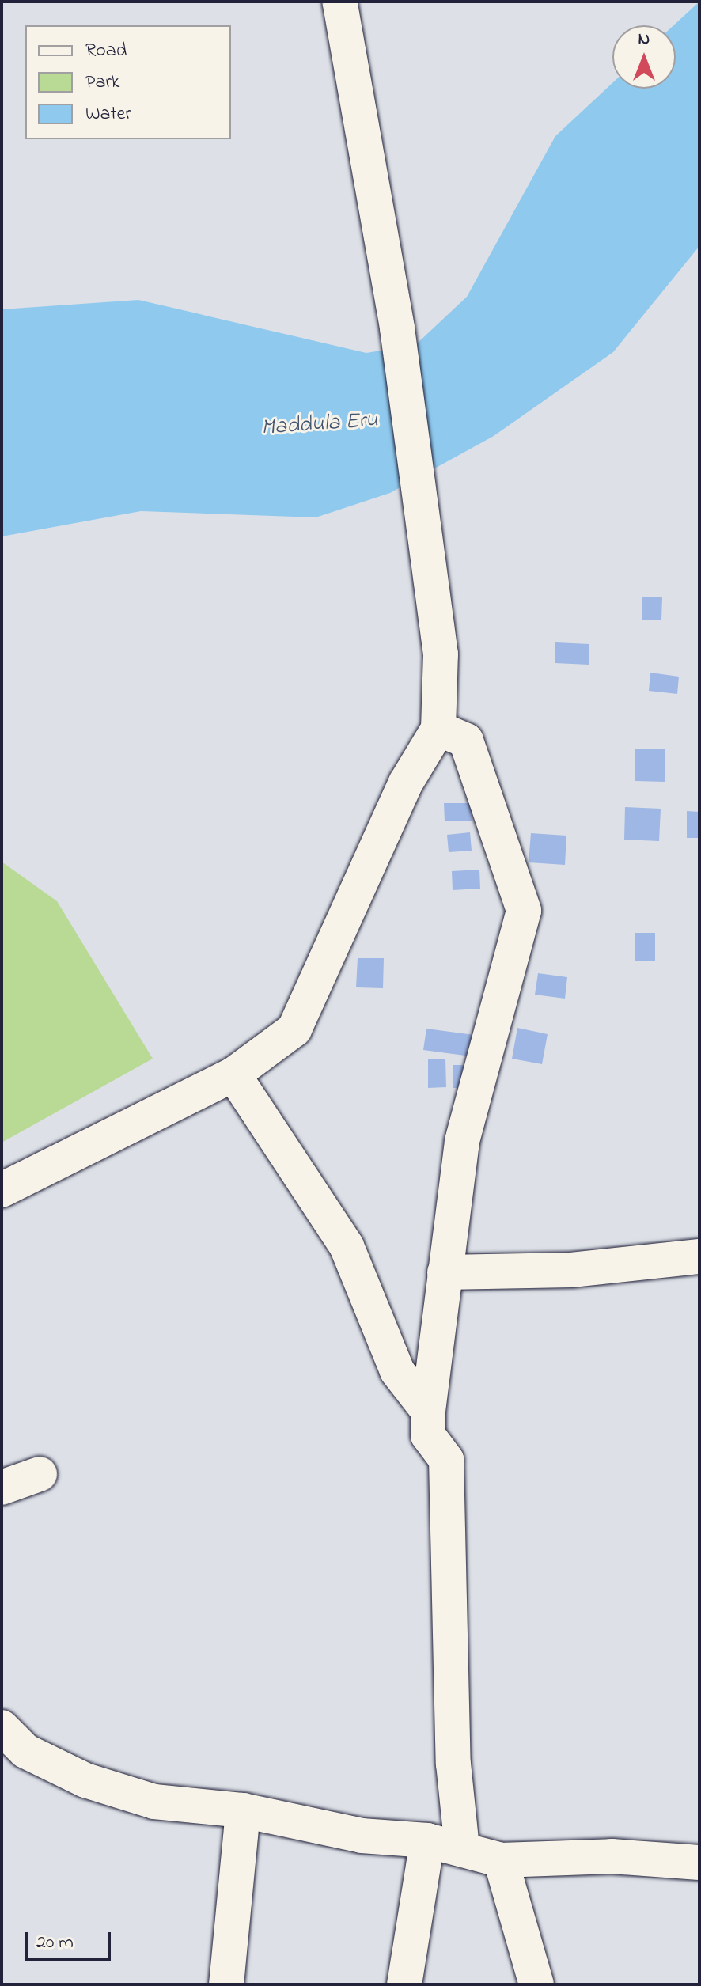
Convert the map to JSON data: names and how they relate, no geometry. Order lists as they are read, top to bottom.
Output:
{
  "water": ["Maddula Eru"],
  "legend": ["Road", "Park", "Water"],
  "scale_bar": "20 m",
  "north": "top"
}
